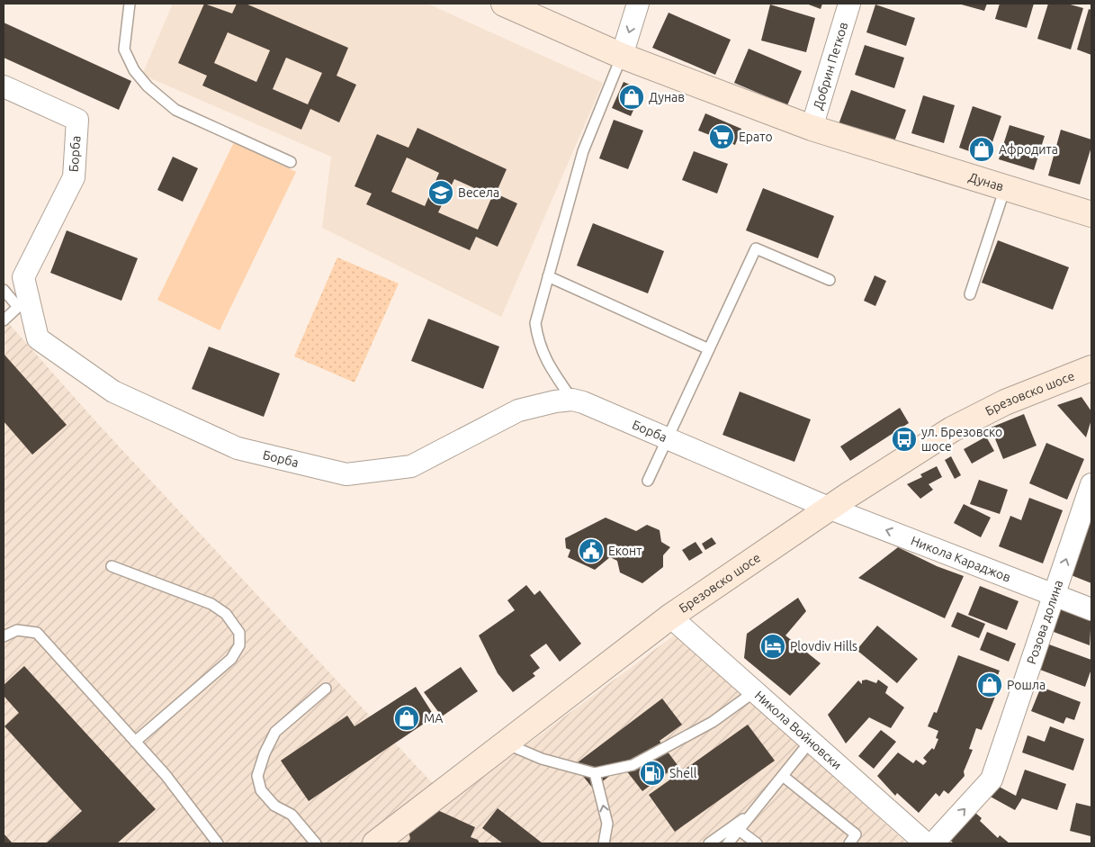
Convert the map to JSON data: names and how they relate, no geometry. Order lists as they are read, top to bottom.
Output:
{
  "streets": {
    "main road": ["Дунав", "Брезовско шосе"],
    "street": [
      "Добрин Петков",
      "Борба",
      "Никола Караджов",
      "Розова долина",
      "Никола Войновски"
    ]
  },
  "crossings": [
    ["Добрин Петков", "Дунав"],
    ["Борба", "Брезовско шосе"],
    ["Борба", "Никола Караджов"],
    ["Брезовско шосе", "Никола Караджов"],
    ["Брезовско шосе", "Никола Войновски"],
    ["Никола Караджов", "Розова долина"]
  ],
  "one_way": ["Никола Караджов", "Розова долина"],
  "places": {
    "shop": [
      "Дунав",
      "Афродита",
      "Рошла",
      "МА"
    ],
    "supermarket": ["Ерато"],
    "school or university": ["Весела"],
    "bus stop": ["ул. Брезовско шосе"],
    "public building": ["Еконт"],
    "hotel": ["Plovdiv Hills"],
    "fuel station": ["Shell"]
  }
}
